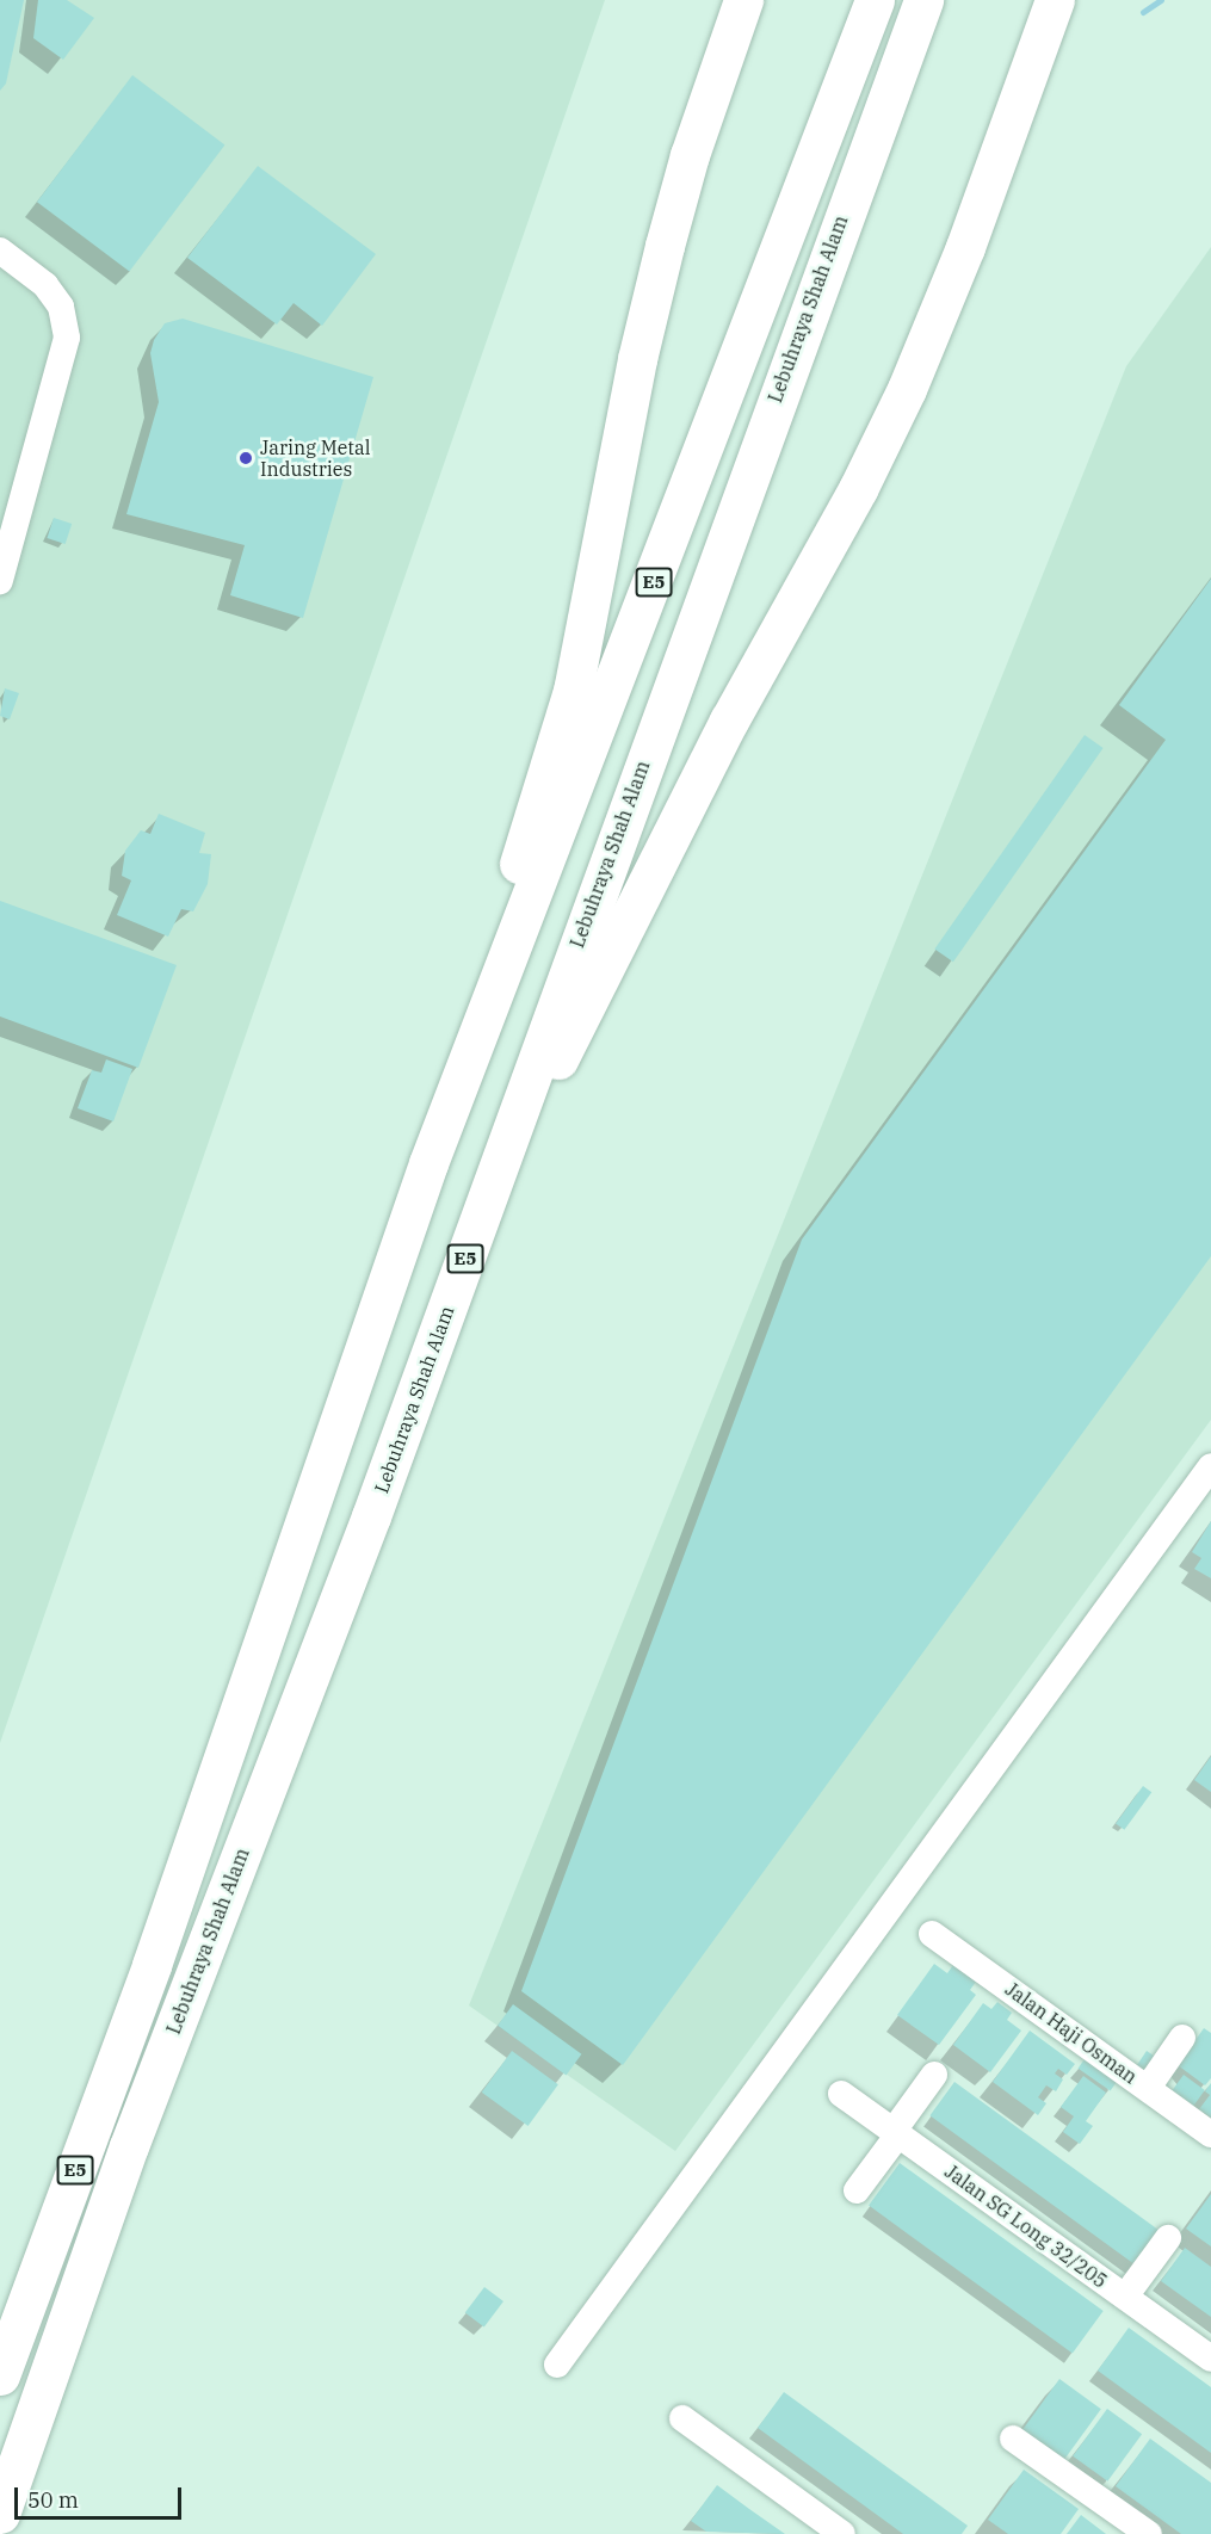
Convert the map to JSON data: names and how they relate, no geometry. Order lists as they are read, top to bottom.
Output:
{
  "streets": {
    "highway": ["Lebuhraya Shah Alam", "E5"],
    "street": ["Jalan Haji Osman", "Jalan SG Long 32/205"]
  },
  "places": ["Jaring Metal Industries"],
  "scale_bar": "50 m"
}
